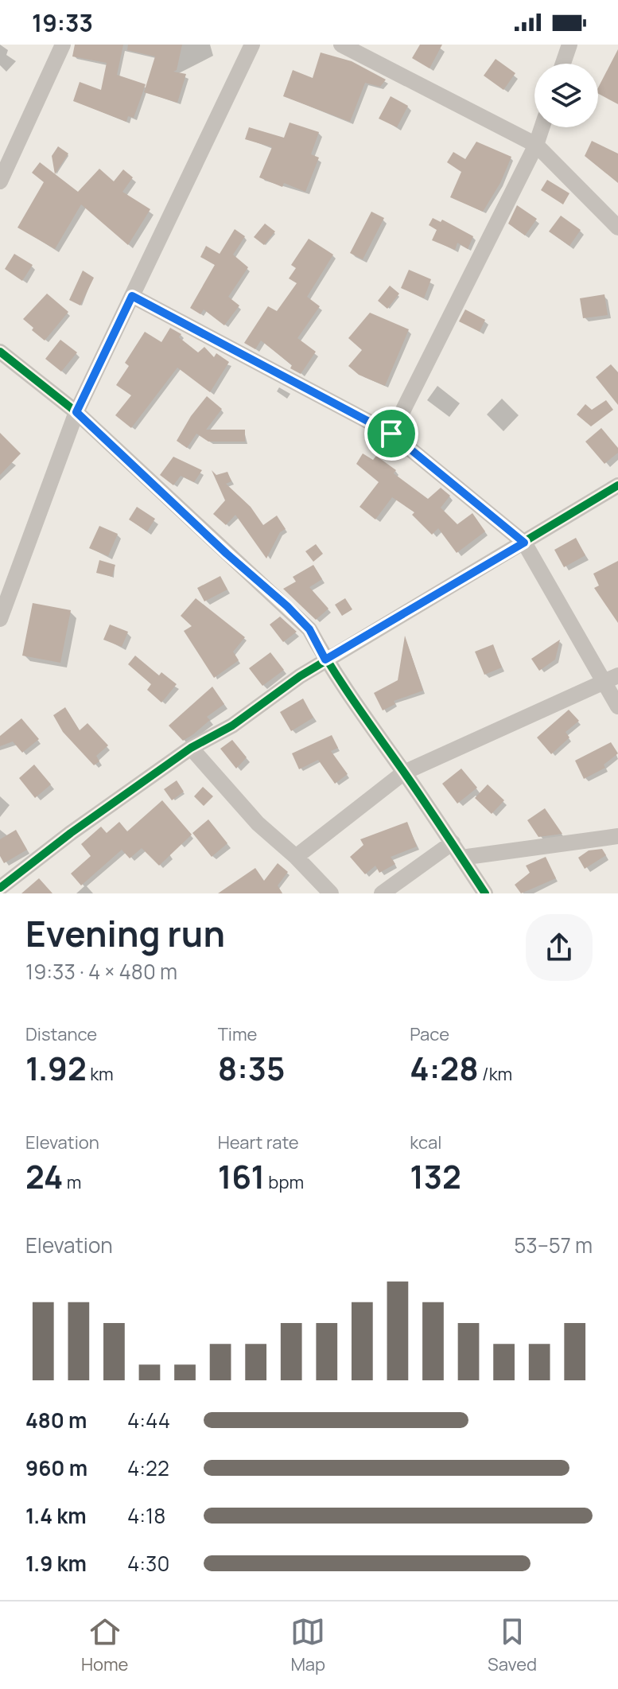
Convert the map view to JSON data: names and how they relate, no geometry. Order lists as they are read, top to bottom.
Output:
{
  "page": {
    "status": "19:33",
    "heading": ["Evening run", "19:33 · 4 × 480 m"],
    "stats": [
      ["Distance", "1.92 km"],
      ["Time", "8:35"],
      ["Pace", "4:28 /km"],
      ["Elevation", "24 m"],
      ["Heart rate", "161 bpm"],
      ["kcal", "132"]
    ],
    "chart": ["Elevation", "53–57 m"],
    "list": [
      {
        "name": "480 m",
        "note": "4:44"
      },
      {
        "name": "960 m",
        "note": "4:22"
      },
      {
        "name": "1.4 km",
        "note": "4:18"
      },
      {
        "name": "1.9 km",
        "note": "4:30"
      }
    ],
    "tabs": ["Home", "Map", "Saved"]
  }
}
